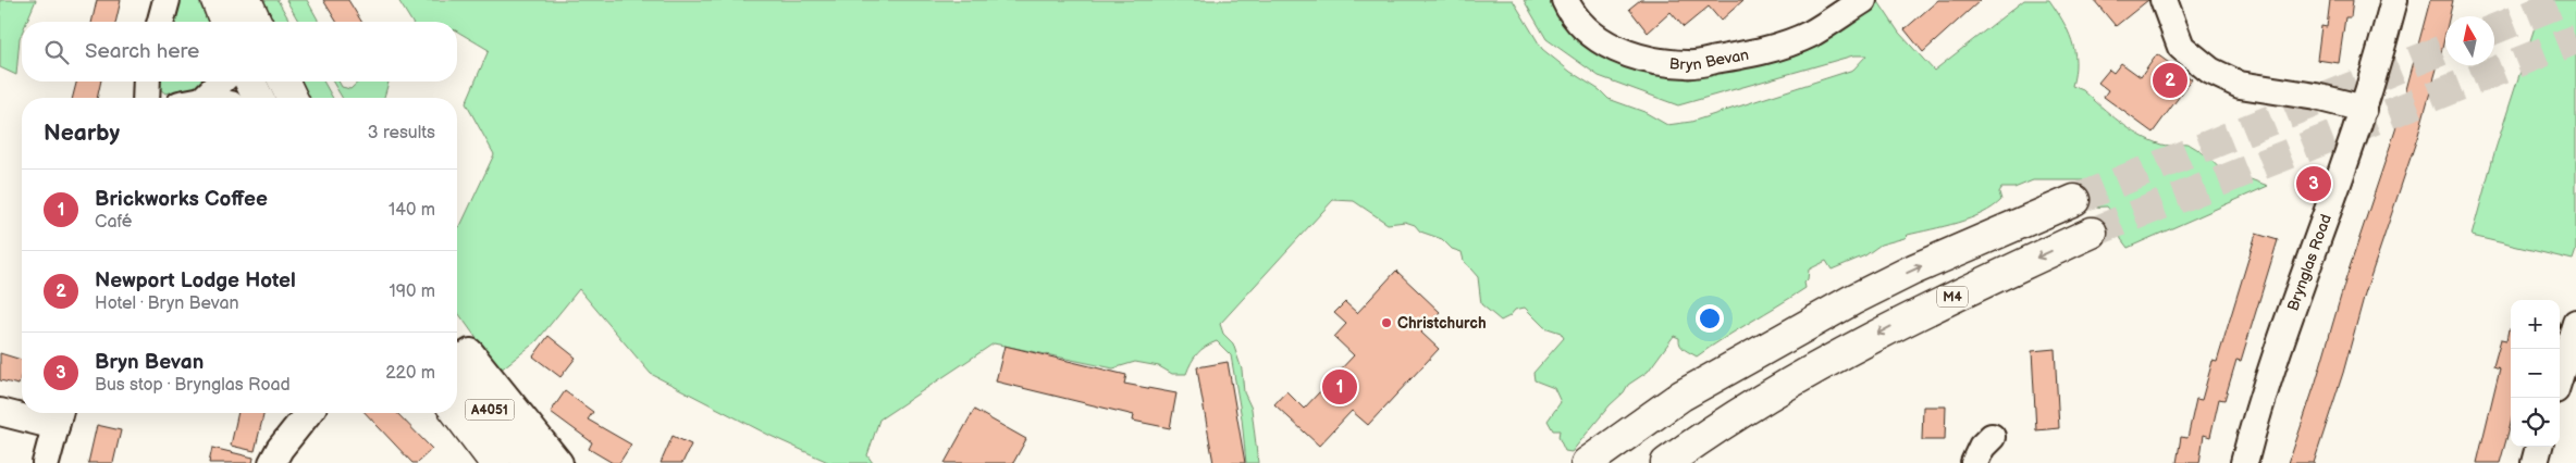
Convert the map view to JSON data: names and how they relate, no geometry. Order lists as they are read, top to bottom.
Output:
{
  "streets": {
    "main road": ["M4", "A4051"],
    "street": ["Bryn Bevan", "Brynglas Road"]
  },
  "places": ["Christchurch"],
  "north": "top",
  "page": {
    "search": "Search here",
    "pins": ["2", "3", "1"],
    "heading": ["Nearby", "3 results"],
    "list": [
      {
        "mark": "1",
        "name": "Brickworks Coffee",
        "note": "Café",
        "value": "140 m"
      },
      {
        "mark": "2",
        "name": "Newport Lodge Hotel",
        "note": "Hotel · Bryn Bevan",
        "value": "190 m"
      },
      {
        "mark": "3",
        "name": "Bryn Bevan",
        "note": "Bus stop · Brynglas Road",
        "value": "220 m"
      }
    ],
    "map_buttons": ["+", "−"]
  }
}
